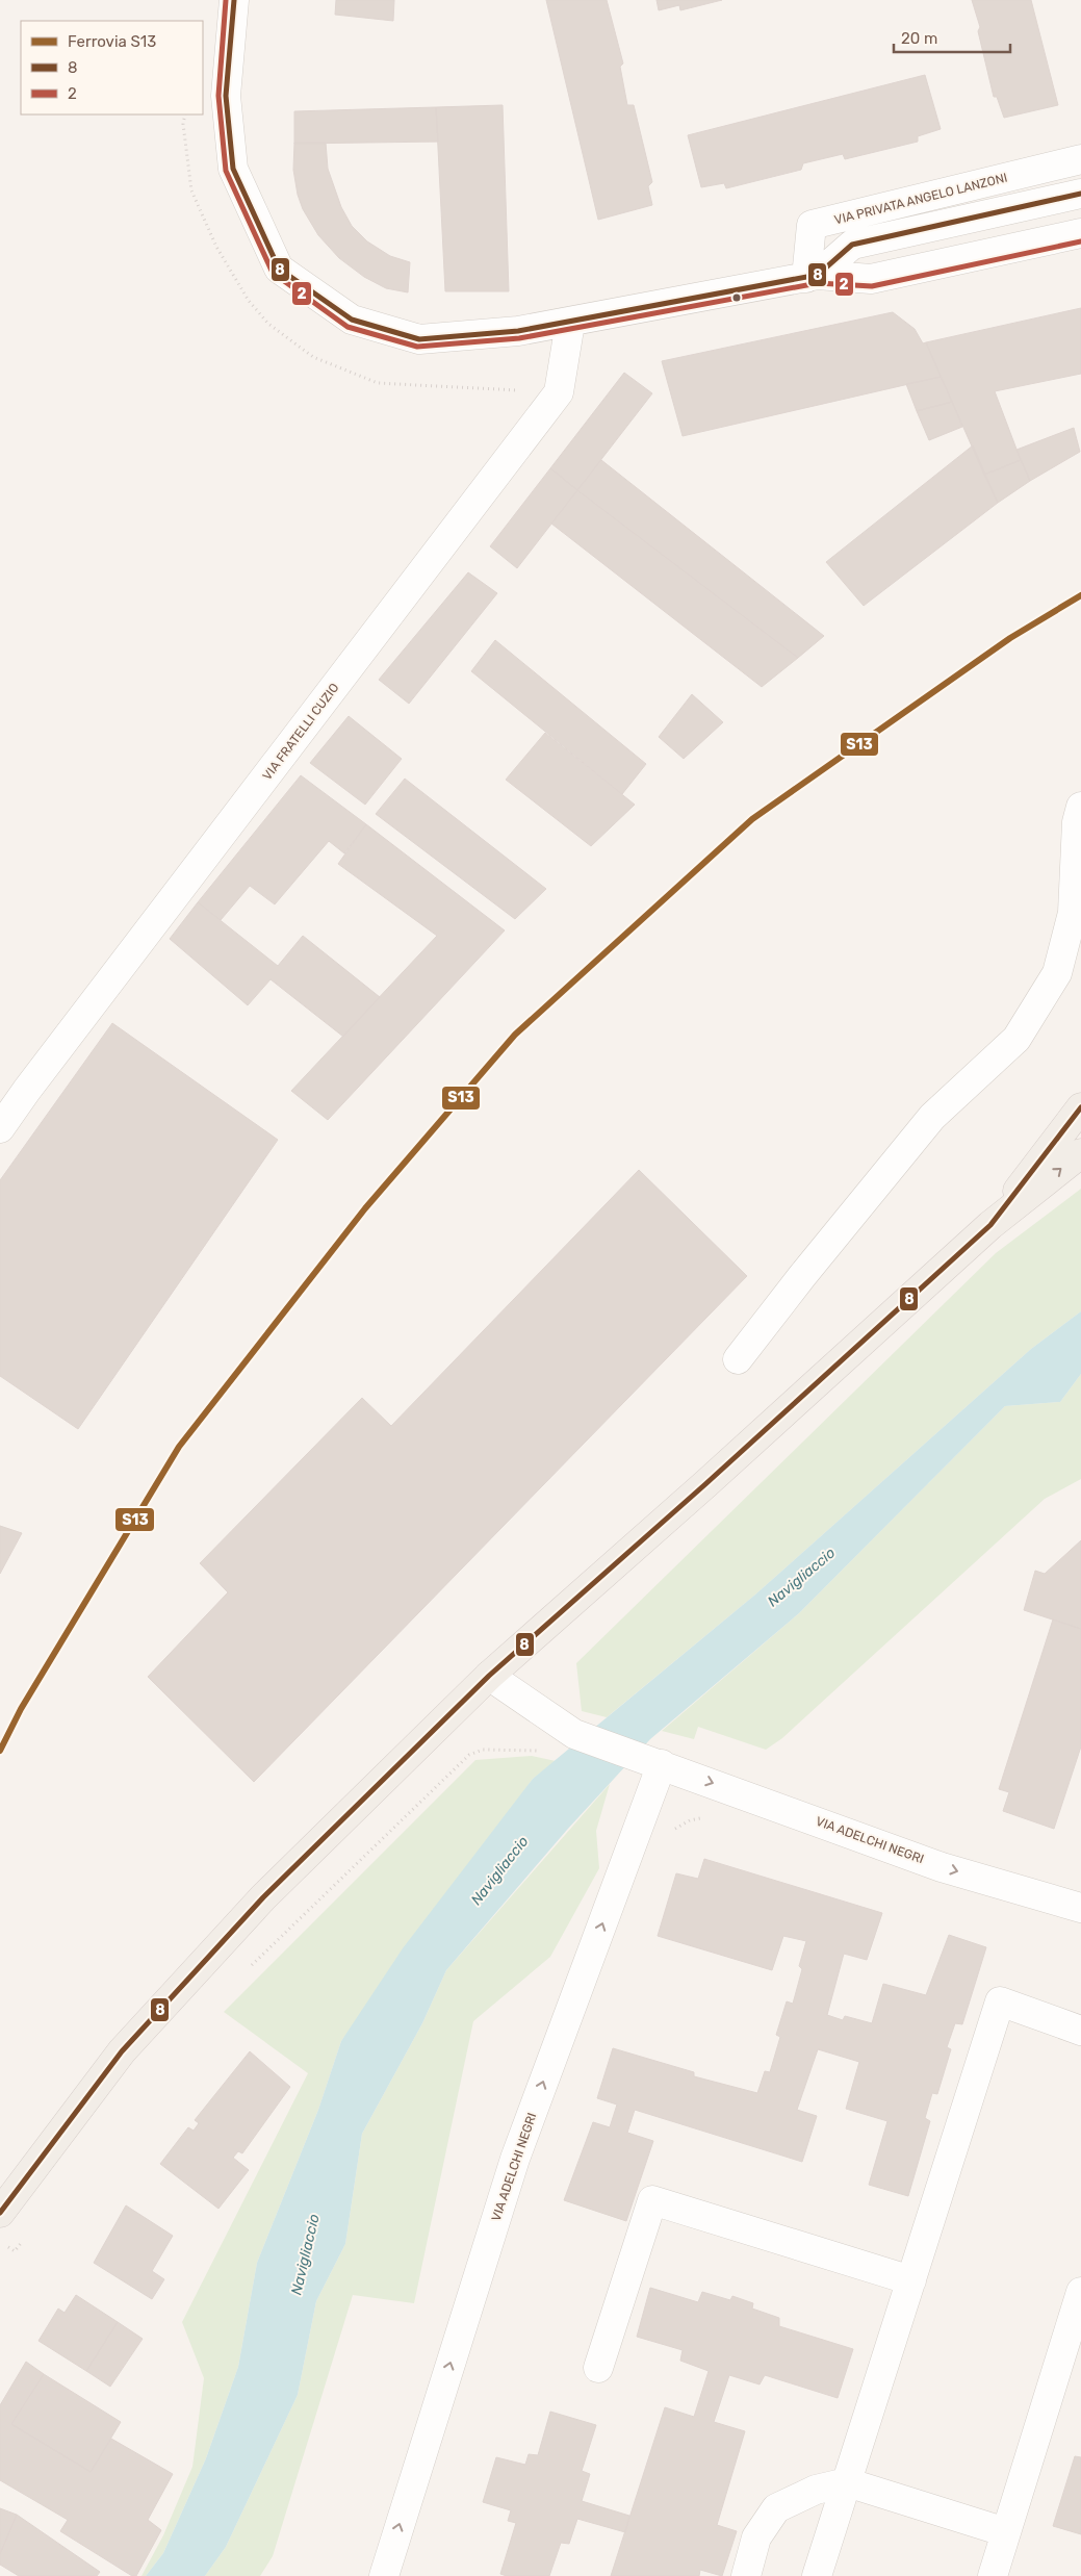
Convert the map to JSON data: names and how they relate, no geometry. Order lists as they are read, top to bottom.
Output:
{
  "streets": {
    "street": ["VIA PRIVATA ANGELO LANZONI", "VIA FRATELLI CUZIO", "VIA ADELCHI NEGRI"]
  },
  "water": ["Navigliaccio"],
  "lines": ["transit line 8", "transit line 2", "rail line S13"],
  "legend": ["Ferrovia S13", "8", "2"],
  "scale_bar": "20 m"
}
